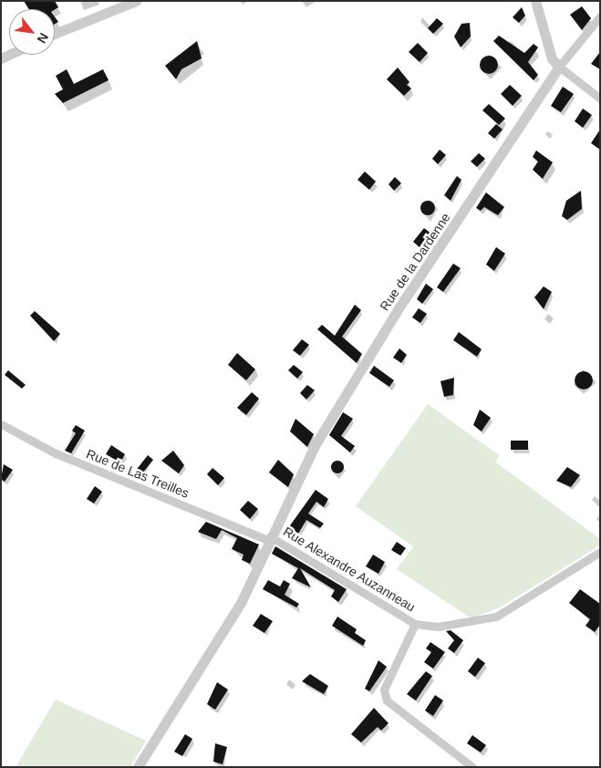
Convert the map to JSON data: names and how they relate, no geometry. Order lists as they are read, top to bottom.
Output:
{
  "streets": {
    "street": ["Rue de la Dardenne", "Rue de Las Treilles", "Rue Alexandre Auzanneau"]
  },
  "crossings": [
    ["Rue de la Dardenne", "Rue de Las Treilles"],
    ["Rue de la Dardenne", "Rue Alexandre Auzanneau"],
    ["Rue de Las Treilles", "Rue Alexandre Auzanneau"]
  ],
  "north": "bottom right"
}
